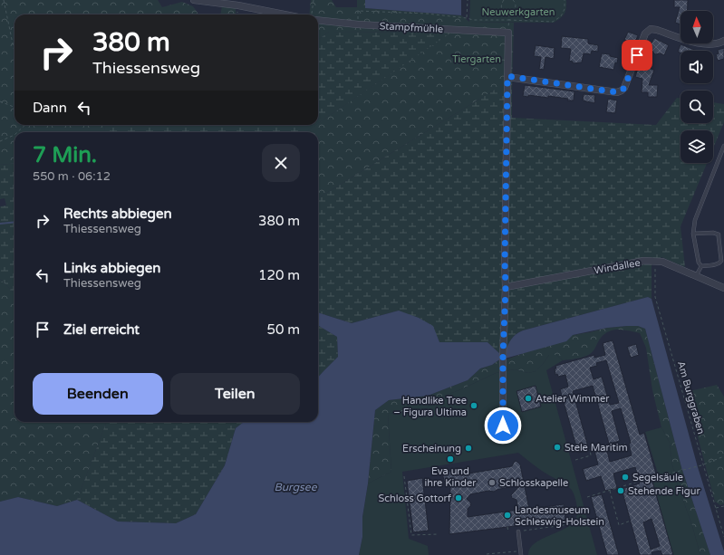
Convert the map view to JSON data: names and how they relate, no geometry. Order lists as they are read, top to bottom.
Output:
{
  "streets": {
    "street": ["Stampfmühle", "Windallee"],
    "path": ["Am Burggraben"]
  },
  "crossings": [
    ["Windallee", "Am Burggraben"]
  ],
  "water": ["Burgsee"],
  "parks": ["Neuwerkgarten", "Tiergarten"],
  "places": [
    "Atelier Wimmer",
    "Handlike Tree – Figura Ultima",
    "Stele Maritim",
    "Erscheinung",
    "Eva und ihre Kinder",
    "Segelsäule",
    "Schlosskapelle",
    "Stehende Figur",
    "Schloss Gottorf",
    "Landesmuseum Schleswig-Holstein"
  ],
  "north": "top",
  "page": {
    "turn": ["380 m", "Thiessensweg"],
    "then": "Dann",
    "heading": ["7 Min.", "550 m · 06:12"],
    "list": [
      {
        "name": "Rechts abbiegen",
        "note": "Thiessensweg",
        "value": "380 m"
      },
      {
        "name": "Links abbiegen",
        "note": "Thiessensweg",
        "value": "120 m"
      },
      {
        "name": "Ziel erreicht",
        "value": "50 m"
      }
    ],
    "buttons": ["Beenden", "Teilen"]
  }
}
